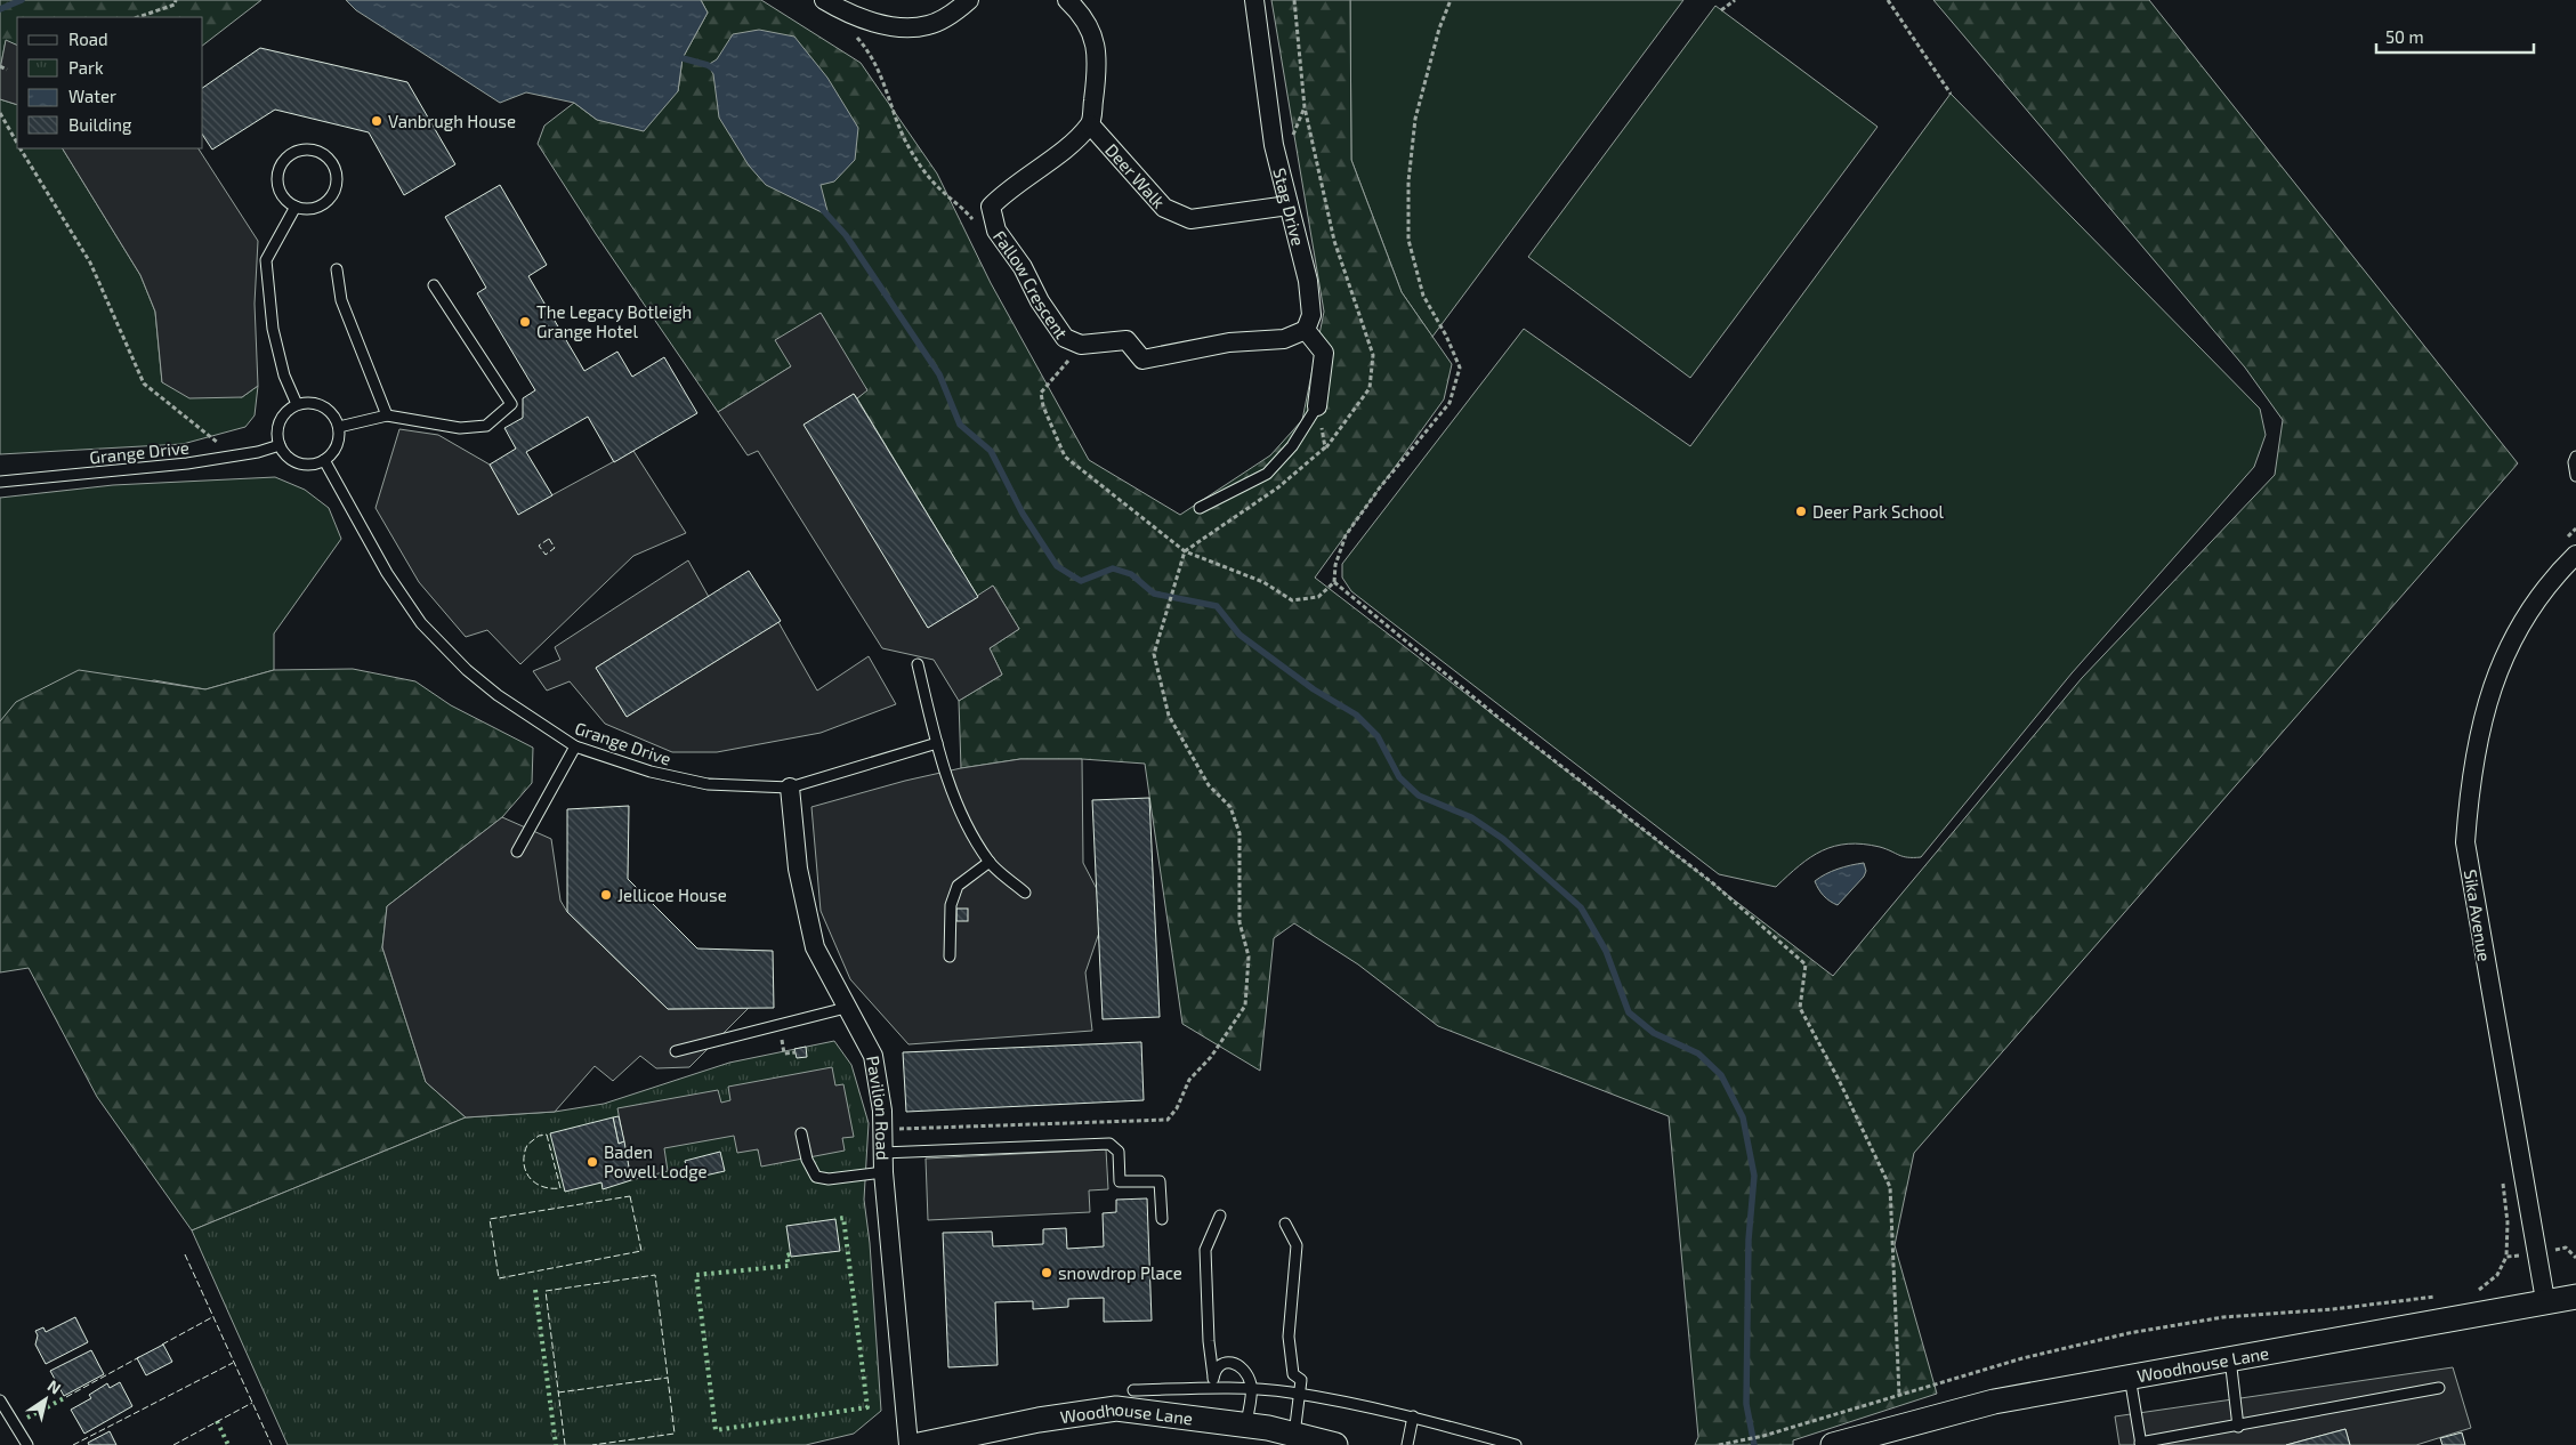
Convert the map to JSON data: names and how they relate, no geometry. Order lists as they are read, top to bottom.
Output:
{
  "streets": {
    "street": [
      "Deer Walk",
      "Stag Drive",
      "Fallow Crescent",
      "Sika Avenue",
      "Pavilion Road",
      "Woodhouse Lane"
    ],
    "lane": ["Grange Drive"]
  },
  "crossings": [
    ["Deer Walk", "Stag Drive"],
    ["Deer Walk", "Fallow Crescent"],
    ["Stag Drive", "Fallow Crescent"],
    ["Grange Drive", "Pavilion Road"],
    ["Sika Avenue", "Woodhouse Lane"]
  ],
  "places": [
    "Vanbrugh House",
    "The Legacy Botleigh Grange Hotel",
    "Deer Park School",
    "Jellicoe House",
    "Baden Powell Lodge",
    "snowdrop Place"
  ],
  "legend": [
    "Road",
    "Park",
    "Water",
    "Building"
  ],
  "scale_bar": "50 m",
  "north": "top right"
}
